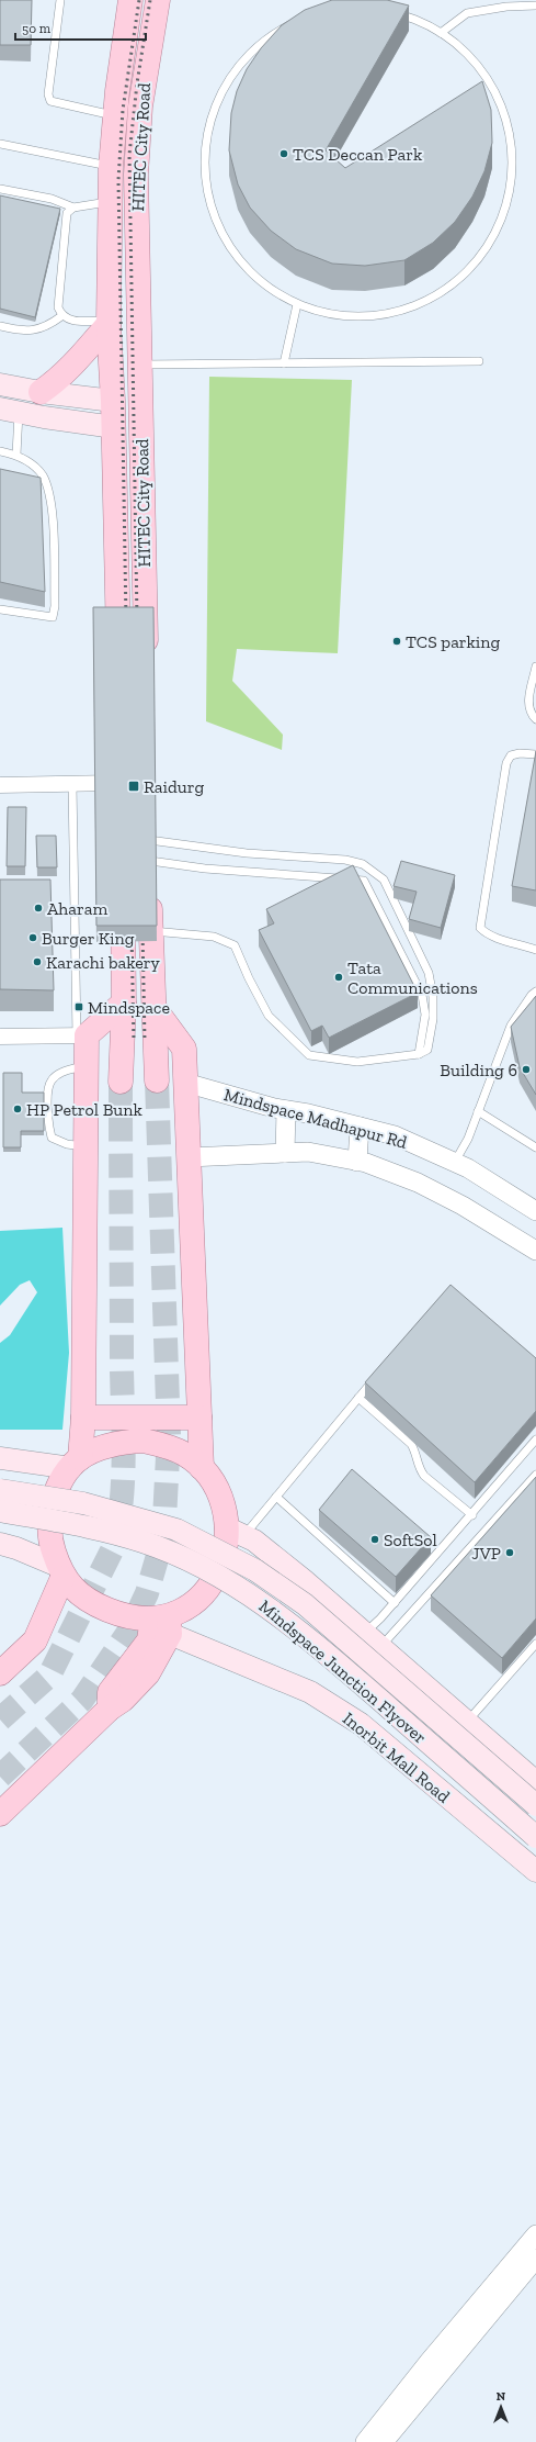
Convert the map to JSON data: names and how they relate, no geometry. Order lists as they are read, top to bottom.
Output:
{
  "streets": {
    "main road": ["HITEC City Road", "Mindspace Junction Flyover", "Inorbit Mall Road"],
    "street": ["Mindspace Madhapur Rd"]
  },
  "places": {
    "other": [
      "TCS Deccan Park",
      "TCS parking",
      "Aharam",
      "Burger King",
      "Karachi bakery",
      "Tata Communications",
      "Building 6",
      "HP Petrol Bunk",
      "SoftSol",
      "JVP"
    ],
    "transit": ["Raidurg", "Mindspace"]
  },
  "scale_bar": "50 m",
  "north": "top"
}
